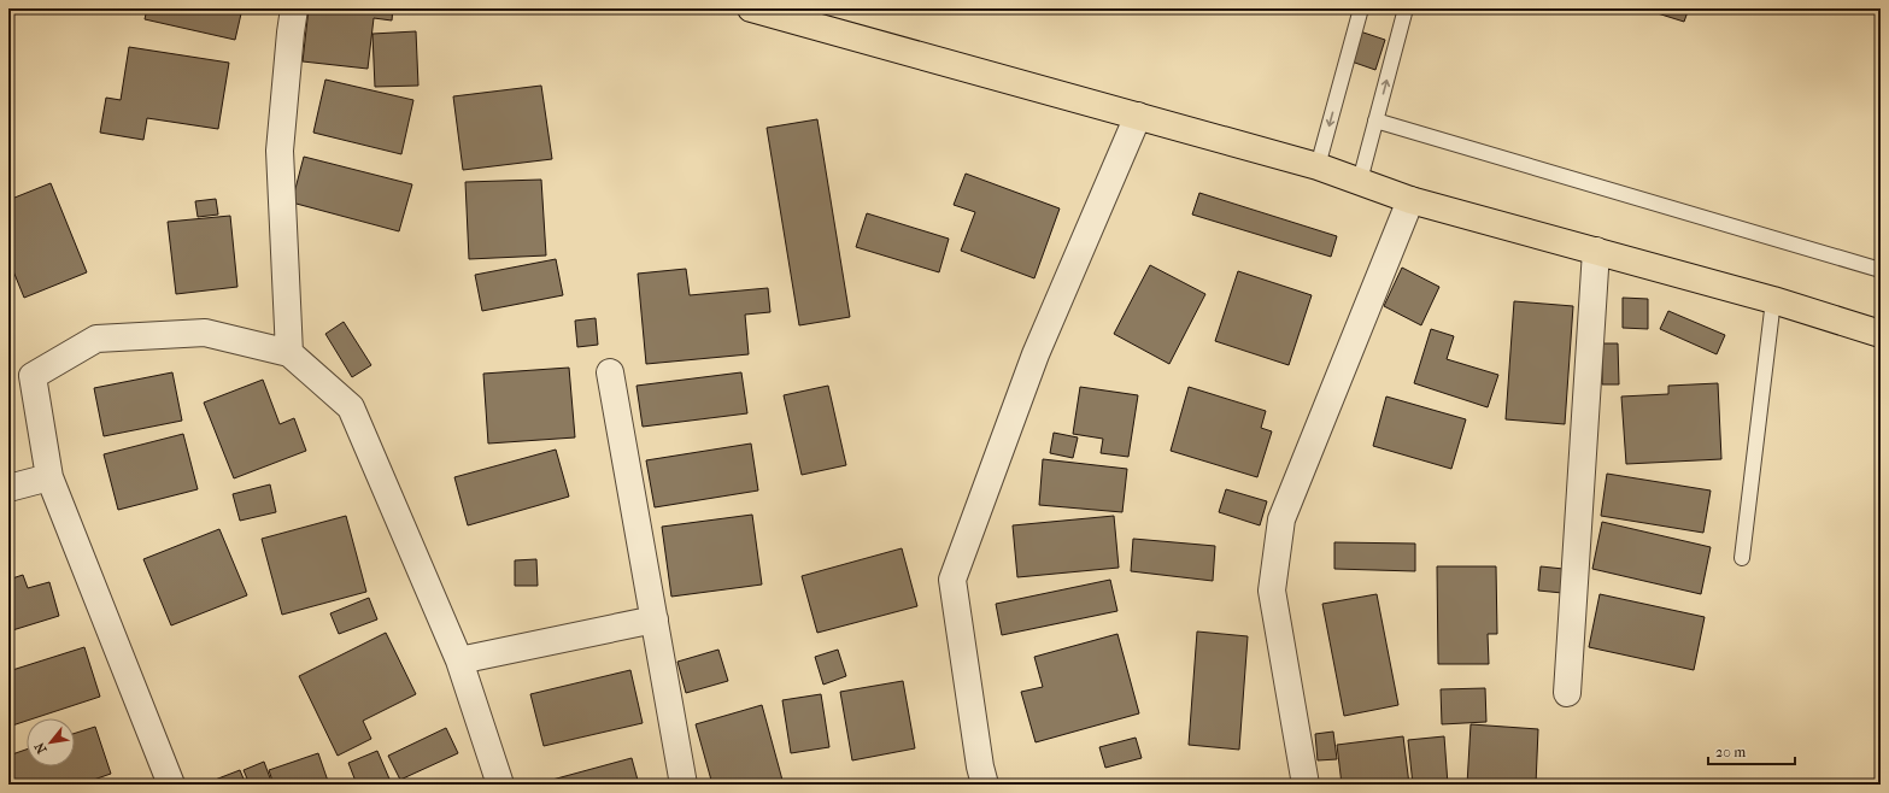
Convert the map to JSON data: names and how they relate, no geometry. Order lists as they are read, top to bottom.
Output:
{
  "scale_bar": "20 m",
  "north": "bottom left"
}
